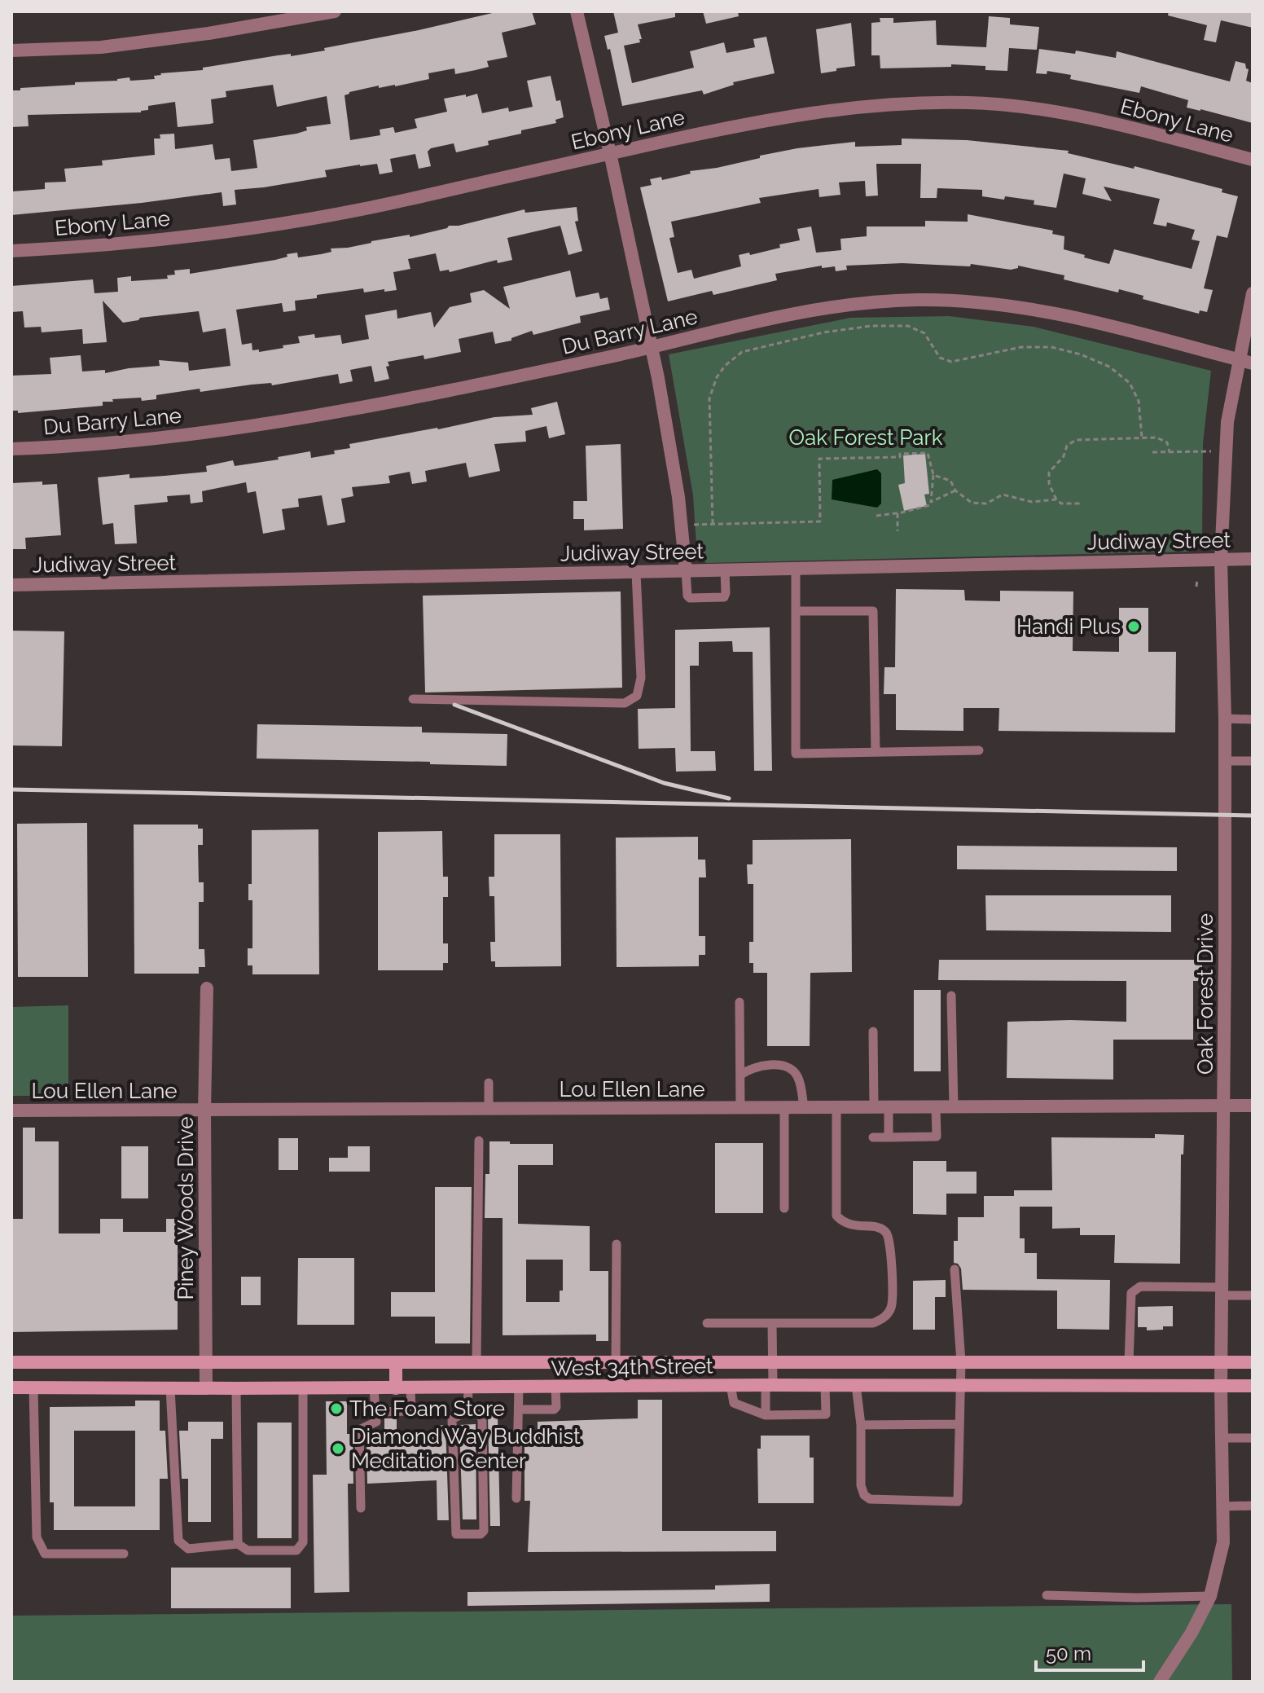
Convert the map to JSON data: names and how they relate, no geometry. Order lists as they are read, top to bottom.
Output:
{
  "streets": {
    "main road": ["West 34th Street"],
    "street": [
      "Ebony Lane",
      "Du Barry Lane",
      "Judiway Street",
      "Oak Forest Drive",
      "Lou Ellen Lane",
      "Piney Woods Drive"
    ]
  },
  "crossings": [
    ["Du Barry Lane", "Oak Forest Drive"],
    ["Judiway Street", "Oak Forest Drive"],
    ["Oak Forest Drive", "Lou Ellen Lane"],
    ["Oak Forest Drive", "West 34th Street"],
    ["Lou Ellen Lane", "Piney Woods Drive"],
    ["Piney Woods Drive", "West 34th Street"]
  ],
  "parks": ["Oak Forest Park"],
  "places": ["Handi Plus", "The Foam Store", "Diamond Way Buddhist Meditation Center"],
  "scale_bar": "50 m"
}
